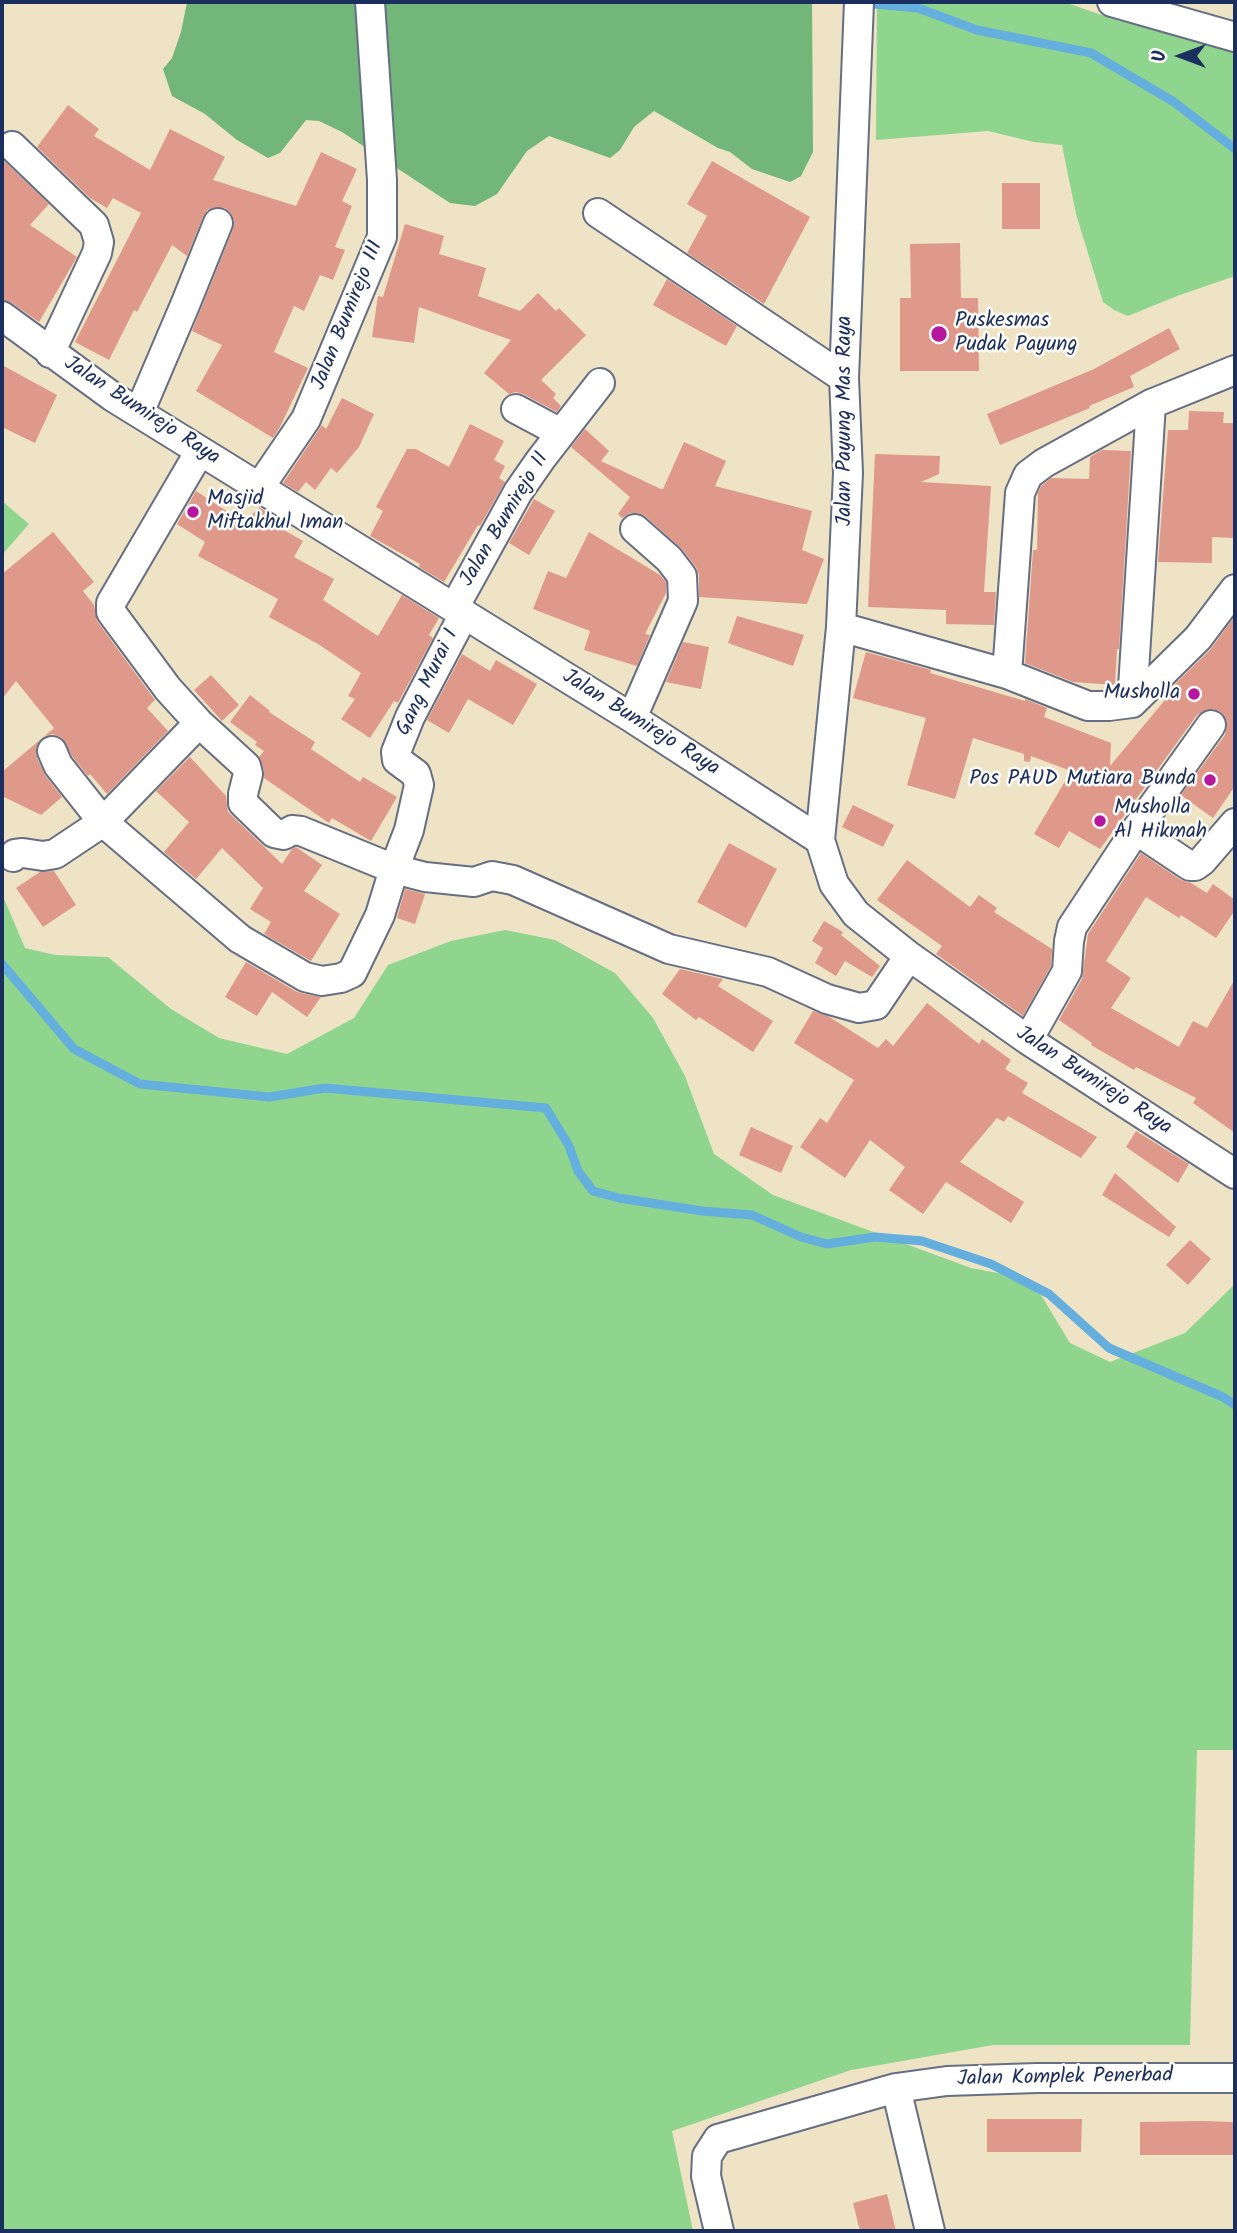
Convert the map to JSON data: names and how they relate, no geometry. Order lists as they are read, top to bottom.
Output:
{
  "streets": {
    "street": [
      "Jalan Bumirejo III",
      "Jalan Bumirejo Raya",
      "Jalan Payung Mas Raya",
      "Jalan Bumirejo II",
      "Gang Murai I",
      "Jalan Komplek Penerbad"
    ]
  },
  "crossings": [
    ["Jalan Bumirejo III", "Jalan Bumirejo Raya"],
    ["Jalan Bumirejo Raya", "Jalan Payung Mas Raya"],
    ["Jalan Bumirejo Raya", "Jalan Bumirejo II"],
    ["Jalan Bumirejo Raya", "Gang Murai I"],
    ["Jalan Bumirejo II", "Gang Murai I"]
  ],
  "places": [
    "Puskesmas Pudak Payung",
    "Masjid Miftakhul Iman",
    "Musholla",
    "Pos PAUD Mutiara Bunda",
    "Musholla Al Hikmah"
  ],
  "north": "left"
}
